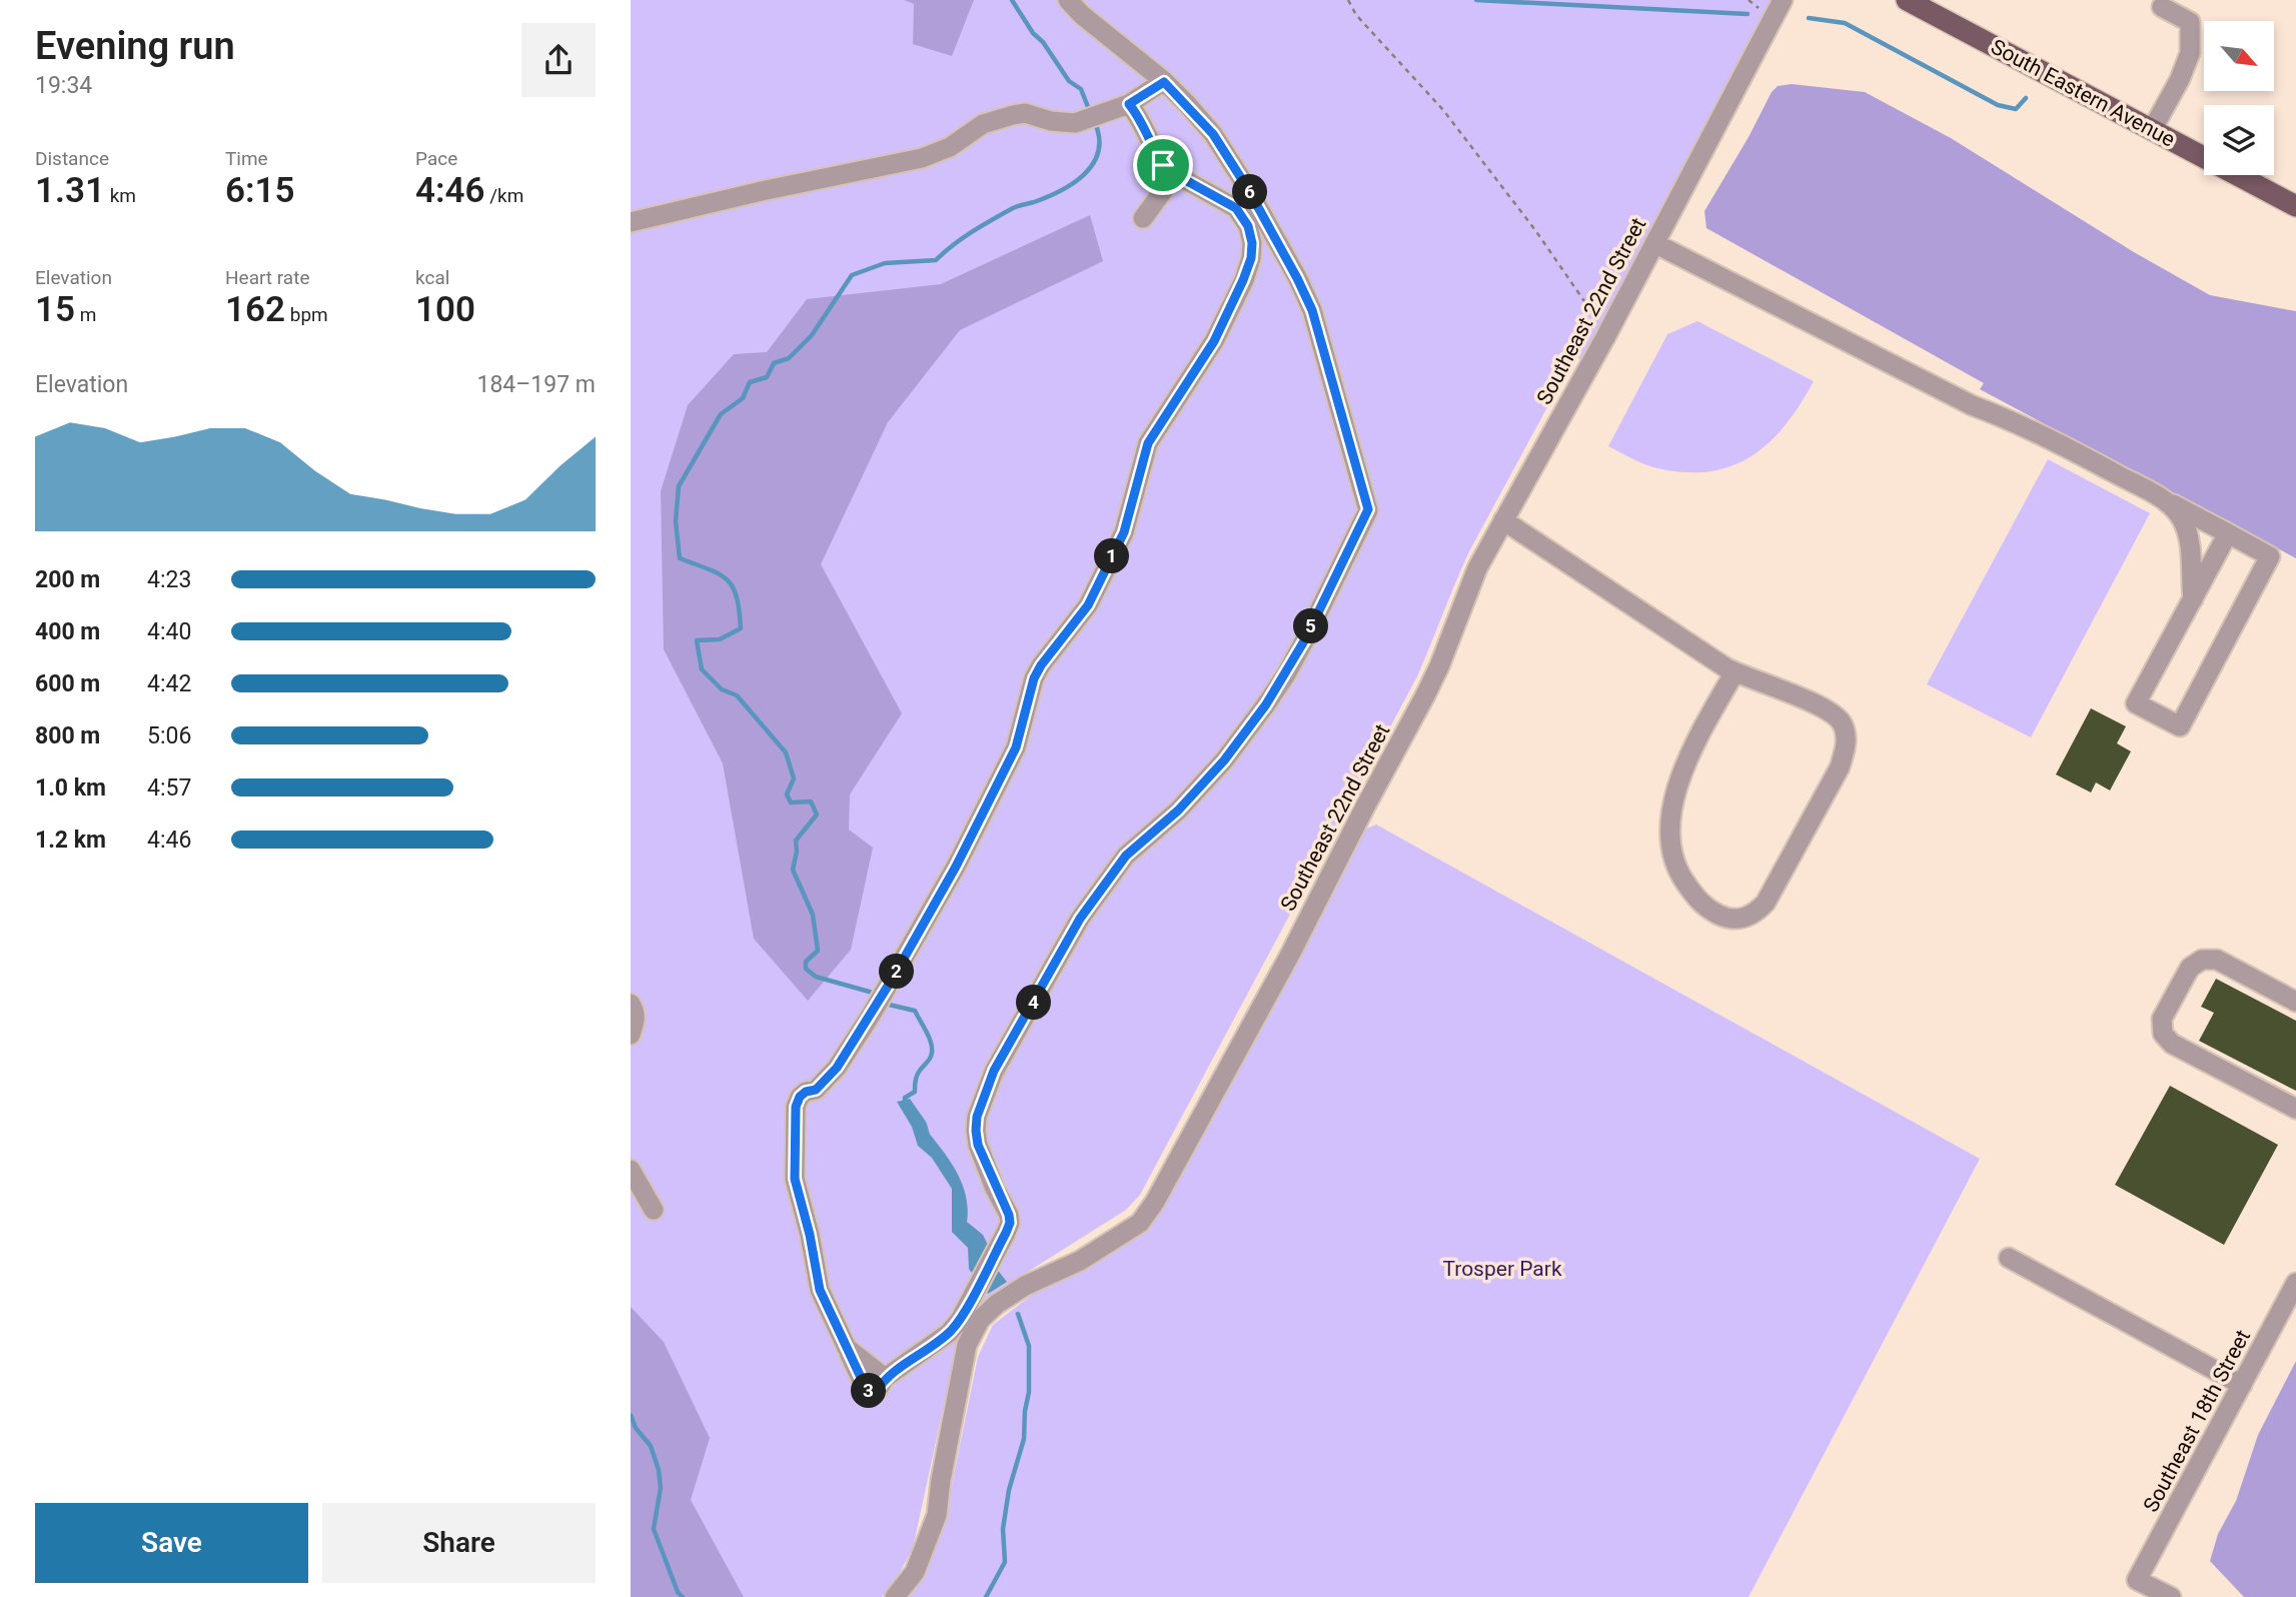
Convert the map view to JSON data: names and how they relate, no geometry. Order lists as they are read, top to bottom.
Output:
{
  "streets": {
    "main road": ["South Eastern Avenue"],
    "street": ["Southeast 22nd Street", "Southeast 18th Street"]
  },
  "parks": ["Trosper Park"],
  "north": "bottom right",
  "page": {
    "heading": ["Evening run", "19:34"],
    "stats": [
      ["Distance", "1.31 km"],
      ["Time", "6:15"],
      ["Pace", "4:46 /km"],
      ["Elevation", "15 m"],
      ["Heart rate", "162 bpm"],
      ["kcal", "100"]
    ],
    "pins": [
      "6",
      "1",
      "5",
      "2",
      "4",
      "3"
    ],
    "chart": ["Elevation", "184–197 m"],
    "list": [
      {
        "name": "200 m",
        "note": "4:23"
      },
      {
        "name": "400 m",
        "note": "4:40"
      },
      {
        "name": "600 m",
        "note": "4:42"
      },
      {
        "name": "800 m",
        "note": "5:06"
      },
      {
        "name": "1.0 km",
        "note": "4:57"
      },
      {
        "name": "1.2 km",
        "note": "4:46"
      }
    ],
    "buttons": ["Save", "Share"]
  }
}
